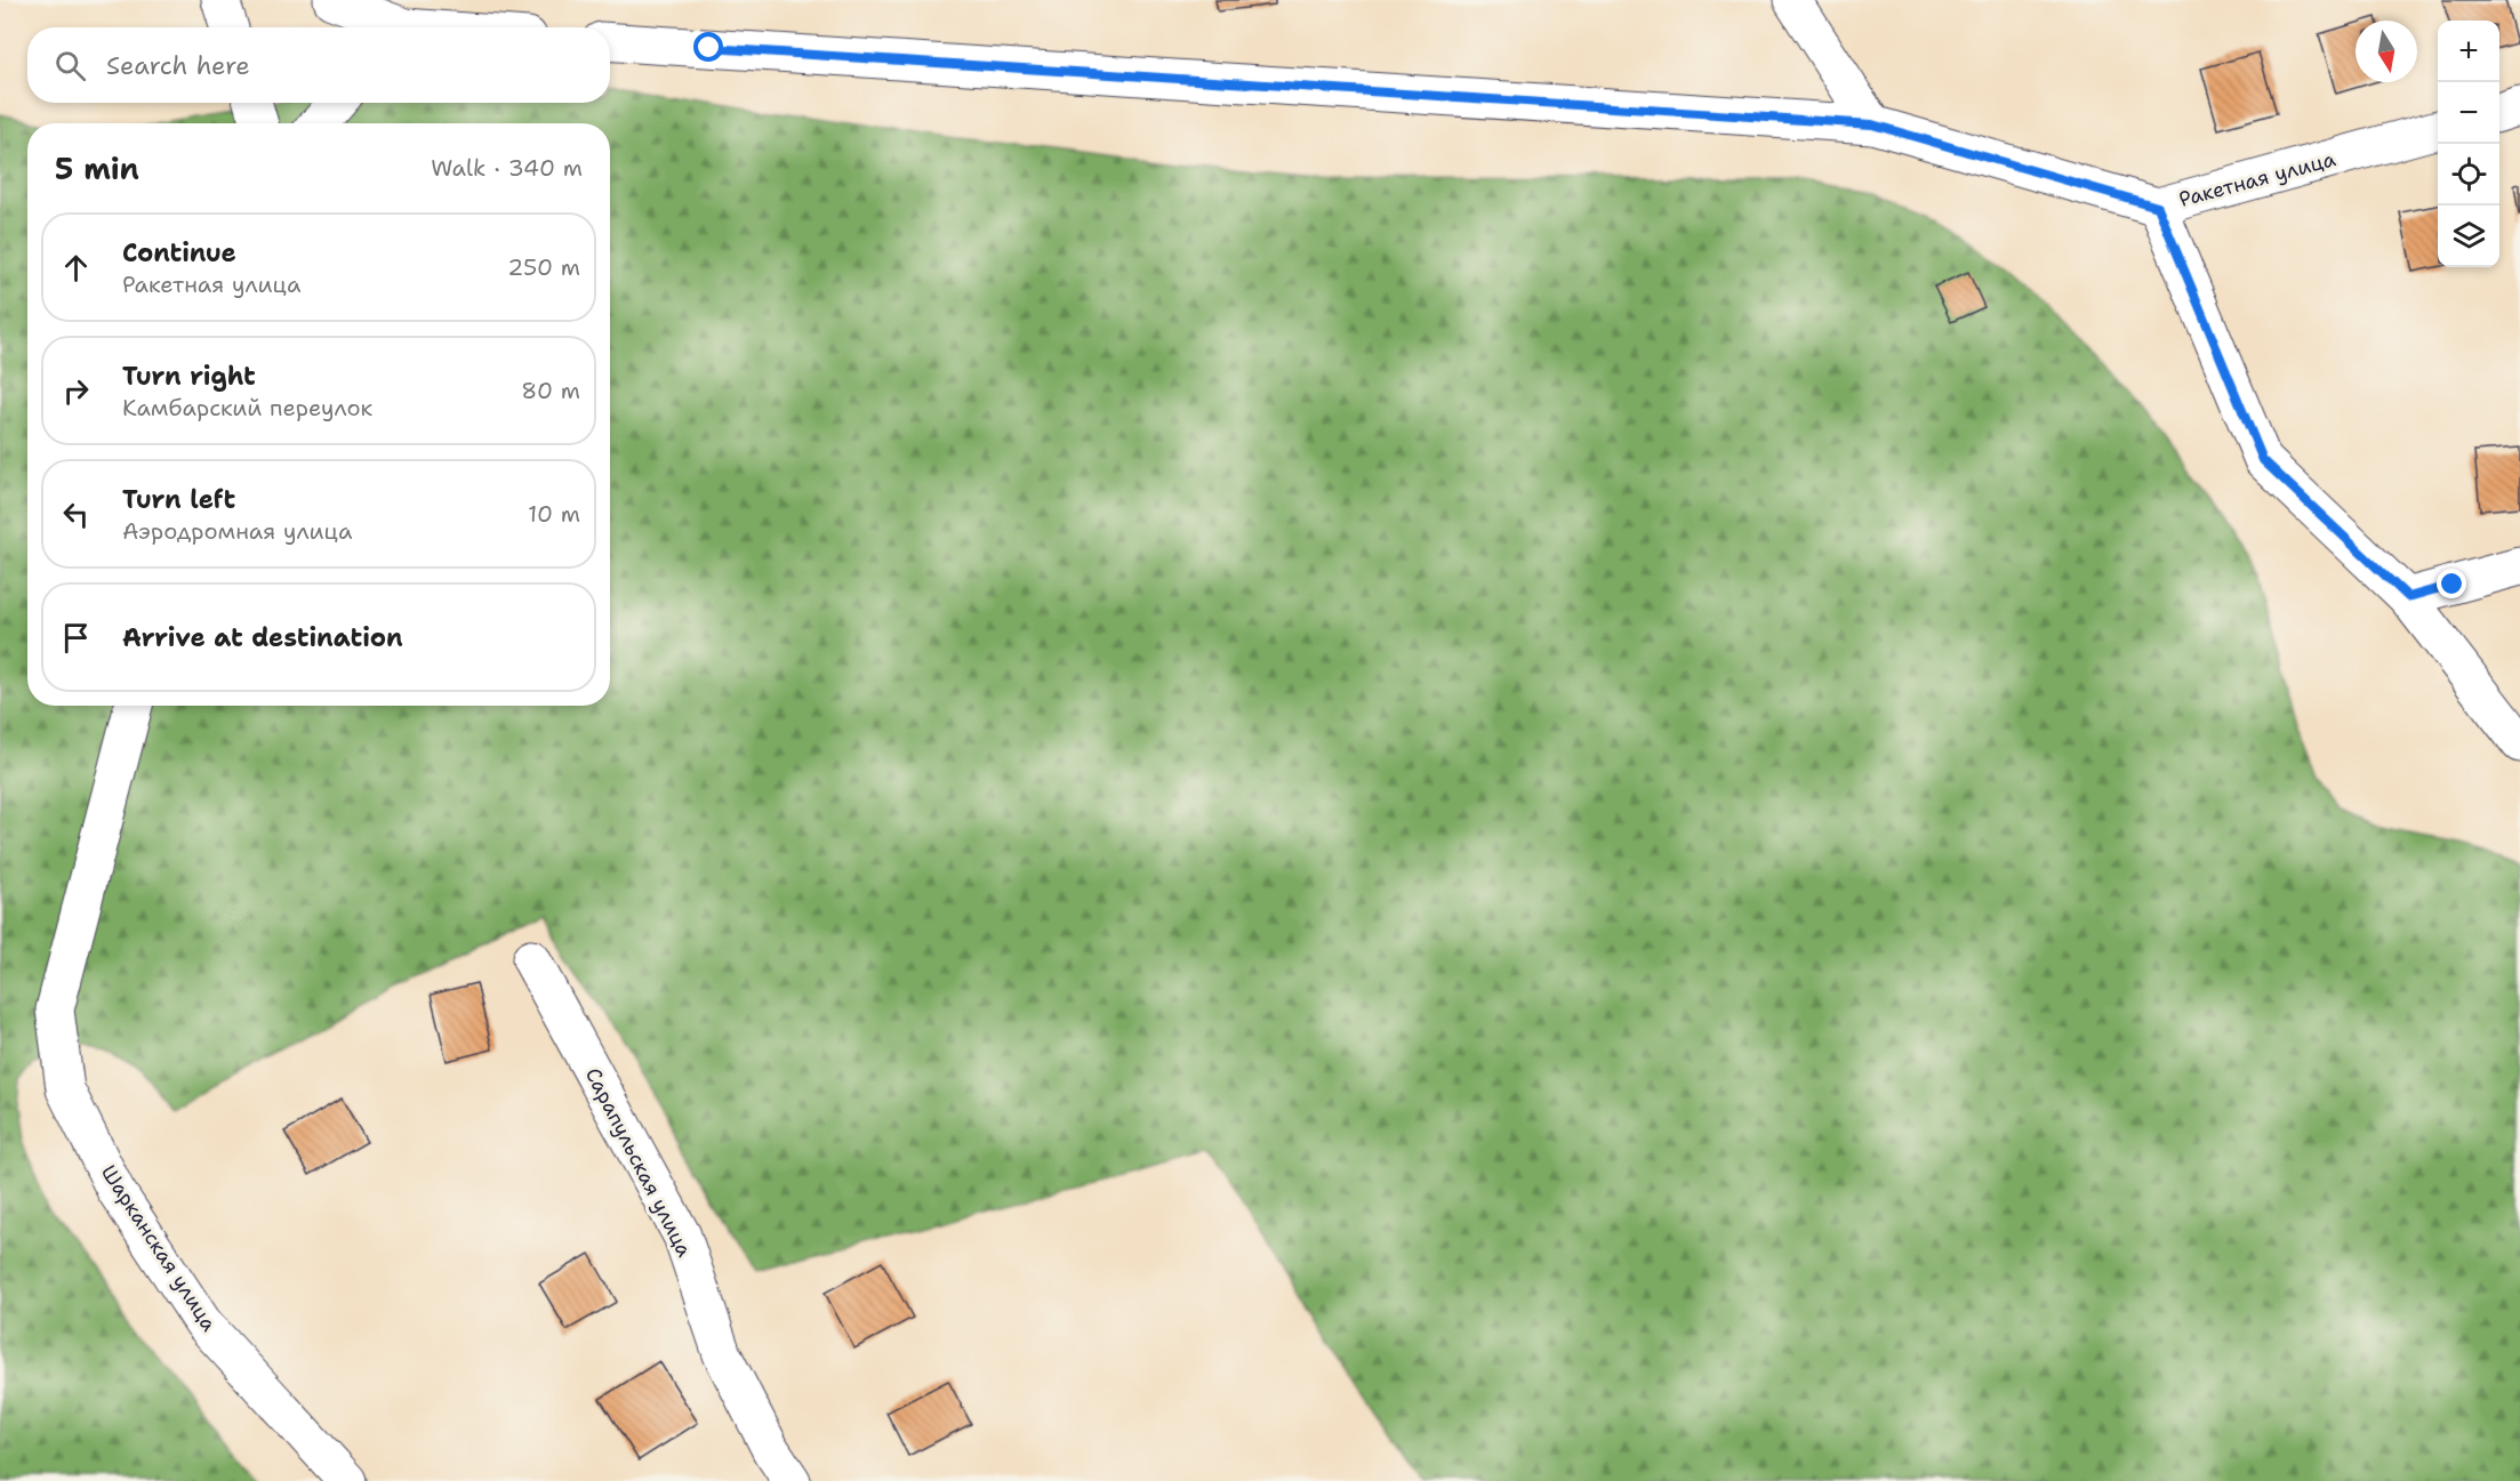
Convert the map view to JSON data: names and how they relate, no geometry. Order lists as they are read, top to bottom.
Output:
{
  "streets": {
    "street": ["Ракетная улица", "Сарапульская улица", "Шарканская улица"]
  },
  "north": "bottom",
  "page": {
    "map_buttons": ["+", "−"],
    "search": "Search here",
    "heading": ["5 min", "Walk · 340 m"],
    "list": [
      ["Continue", "Ракетная улица", "250 m"],
      ["Turn right", "Камбарский переулок", "80 m"],
      ["Turn left", "Аэродромная улица", "10 m"],
      "Arrive at destination"
    ]
  }
}
